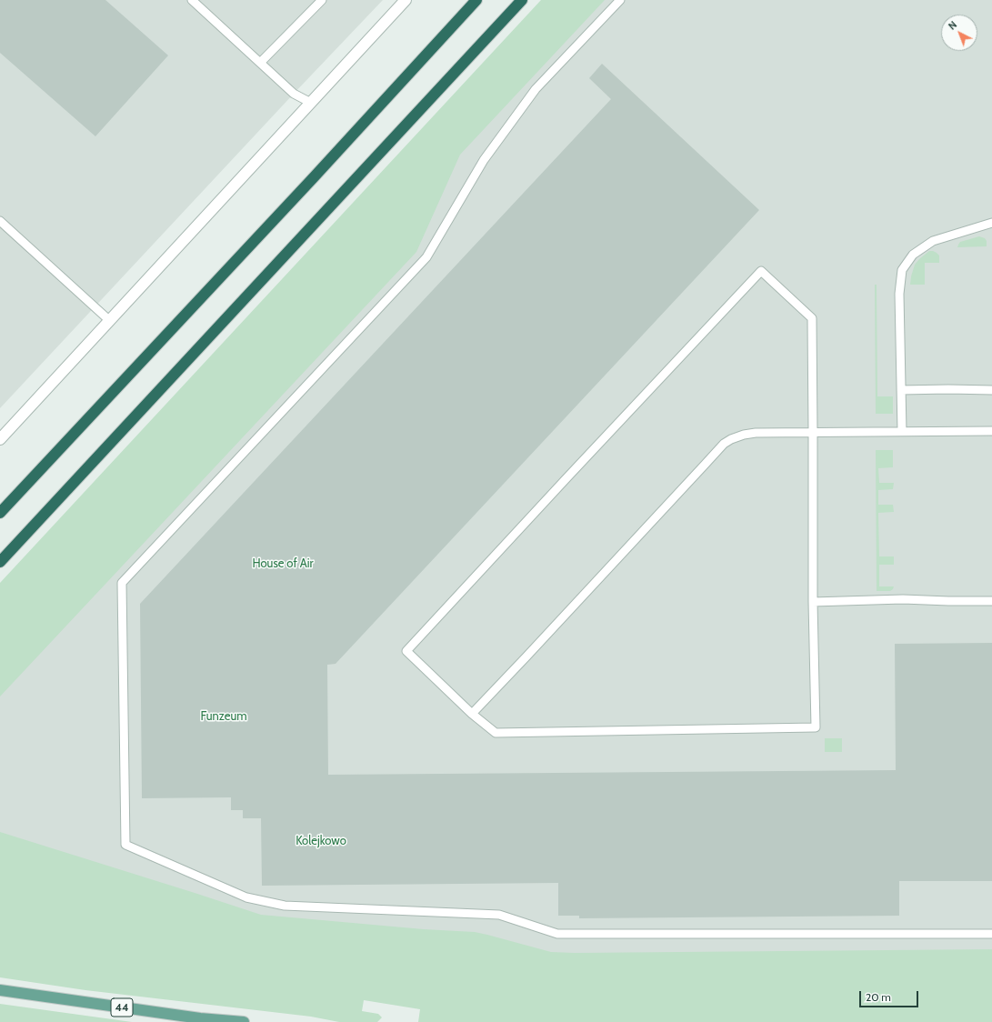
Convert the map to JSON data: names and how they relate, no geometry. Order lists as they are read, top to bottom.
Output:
{
  "streets": {
    "main road": ["44"]
  },
  "parks": ["House of Air", "Funzeum", "Kolejkowo"],
  "scale_bar": "20 m",
  "north": "top left"
}
